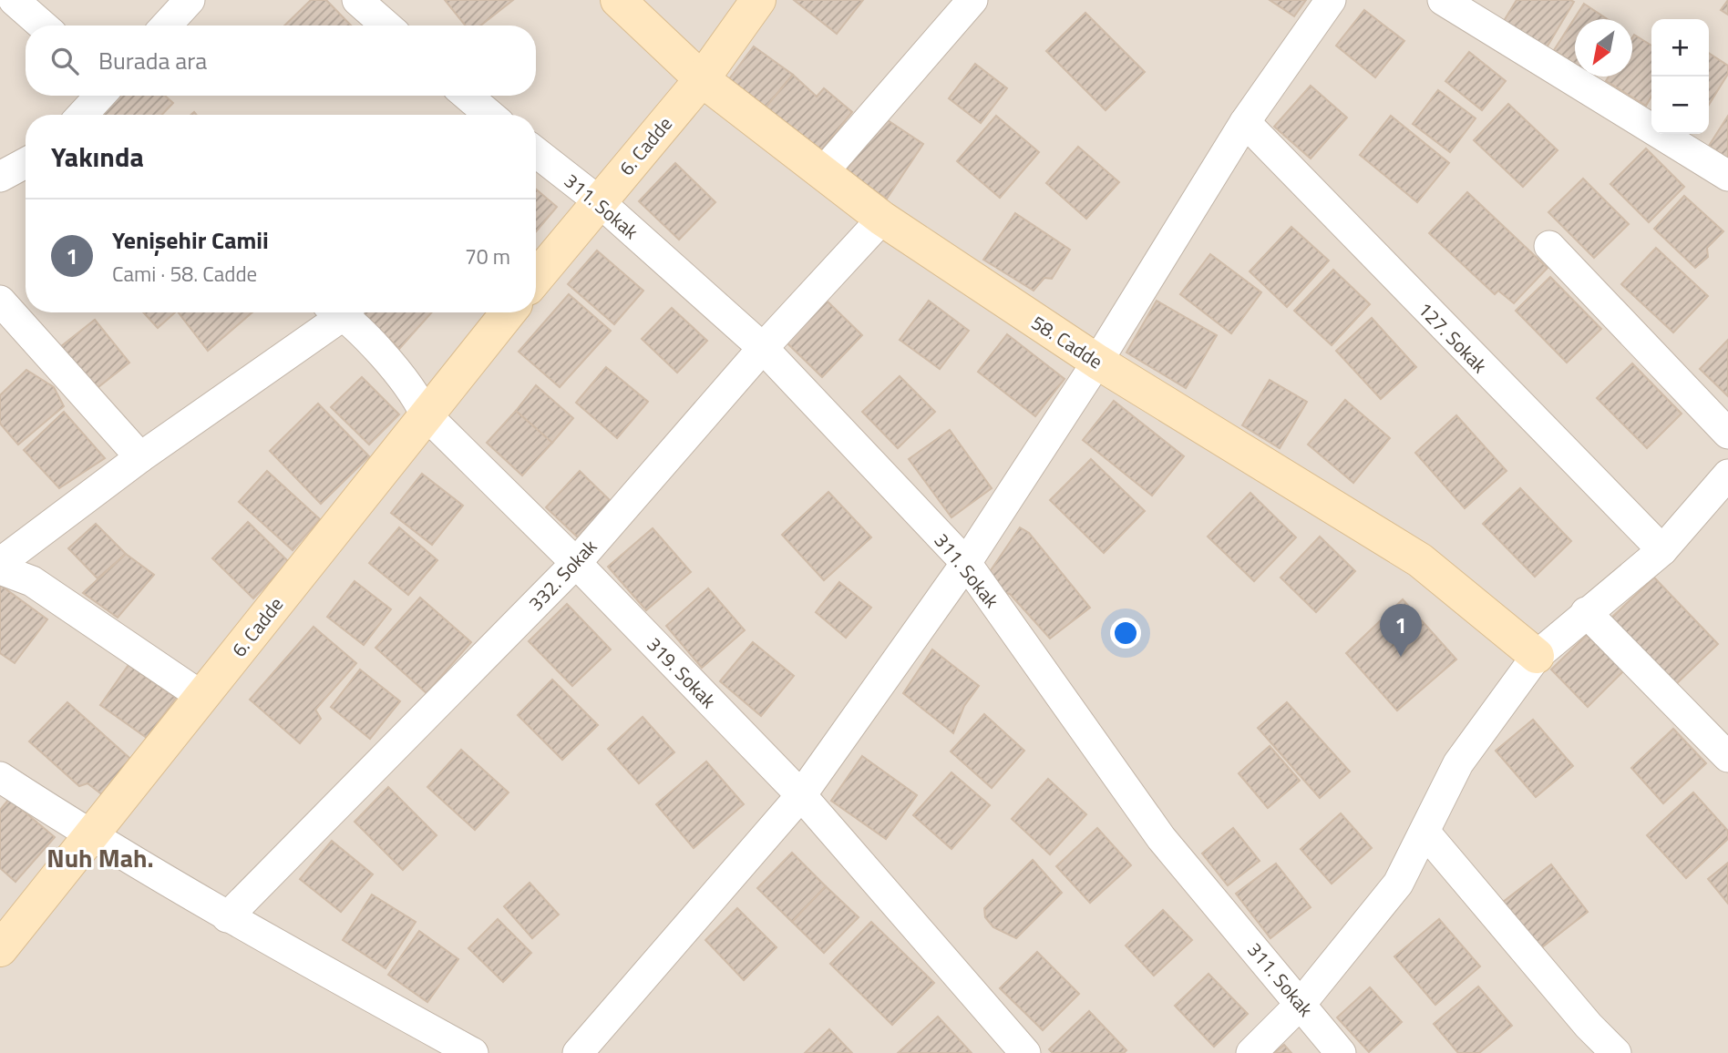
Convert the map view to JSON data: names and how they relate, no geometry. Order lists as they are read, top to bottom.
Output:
{
  "streets": {
    "street": [
      "6. Cadde",
      "311. Sokak",
      "127. Sokak",
      "58. Cadde",
      "332. Sokak",
      "319. Sokak"
    ]
  },
  "crossings": [
    ["6. Cadde", "311. Sokak"],
    ["6. Cadde", "58. Cadde"],
    ["6. Cadde", "319. Sokak"],
    ["311. Sokak", "332. Sokak"],
    ["58. Cadde", "332. Sokak"],
    ["332. Sokak", "319. Sokak"]
  ],
  "districts": ["Nuh Mah."],
  "north": "bottom left",
  "page": {
    "map_buttons": ["+", "−"],
    "search": "Burada ara",
    "heading": "Yakında",
    "list": [
      {
        "mark": "1",
        "name": "Yenişehir Camii",
        "note": "Cami · 58. Cadde",
        "value": "70 m"
      }
    ],
    "pins": "1"
  }
}
